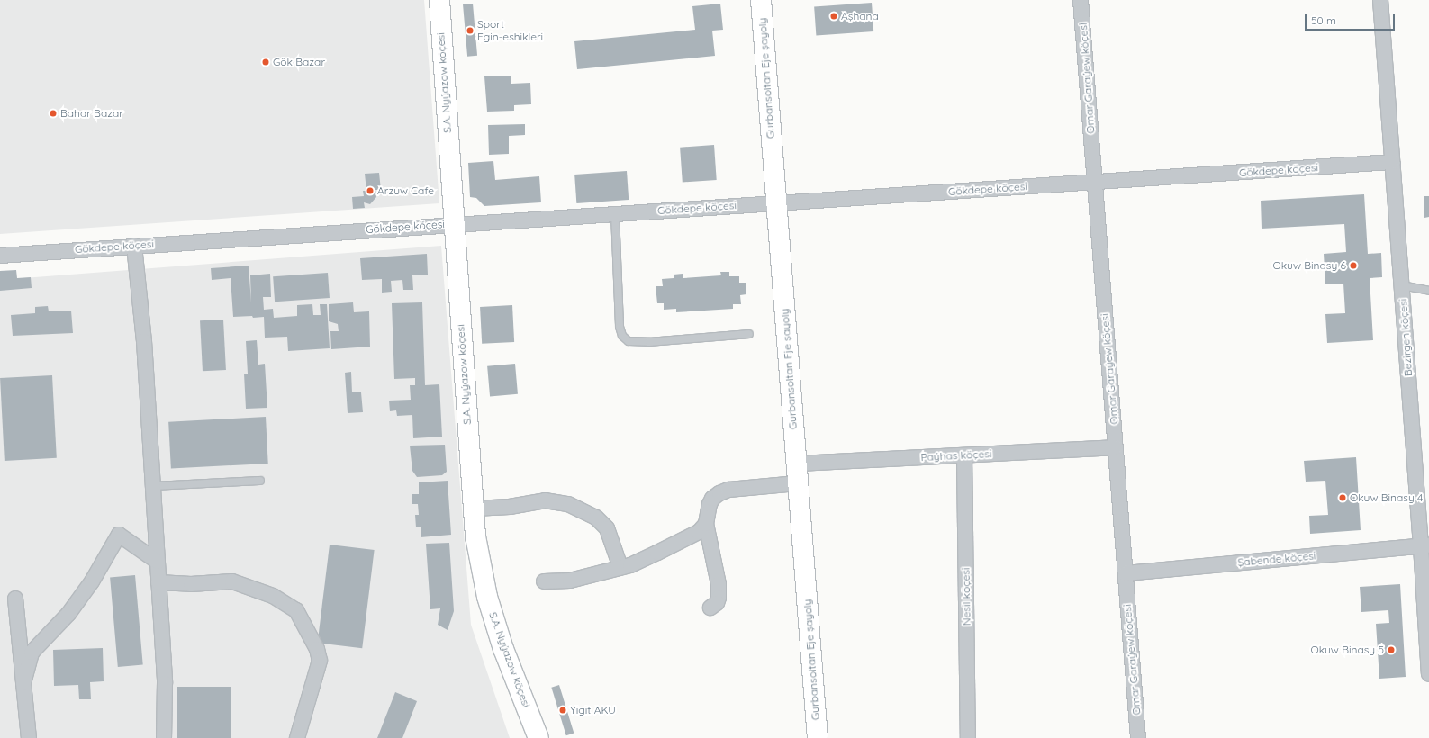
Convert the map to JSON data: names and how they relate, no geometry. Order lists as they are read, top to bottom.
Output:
{
  "streets": {
    "main road": ["Gurbansoltan Eje şayoly", "S.A. Nyýazow köçesi"],
    "street": [
      "Omar Garaýew köçesi",
      "Gökdepe köçesi",
      "Bezirgen köçesi",
      "Paýhas köçesi",
      "Şabende köçesi",
      "Nesil köçesi"
    ]
  },
  "crossings": [
    ["Gurbansoltan Eje şayoly", "Gökdepe köçesi"],
    ["Gurbansoltan Eje şayoly", "Paýhas köçesi"],
    ["Omar Garaýew köçesi", "Gökdepe köçesi"],
    ["Omar Garaýew köçesi", "Paýhas köçesi"],
    ["Omar Garaýew köçesi", "Şabende köçesi"],
    ["S.A. Nyýazow köçesi", "Gökdepe köçesi"],
    ["Gökdepe köçesi", "Bezirgen köçesi"],
    ["Bezirgen köçesi", "Şabende köçesi"],
    ["Paýhas köçesi", "Nesil köçesi"]
  ],
  "places": [
    "Aşhana",
    "Sport Egin-eshikleri",
    "Gök Bazar",
    "Bahar Bazar",
    "Arzuw Cafe",
    "Okuw Binasy 6",
    "Okuw Binasy 4",
    "Okuw Binasy 5",
    "Yigit AKU"
  ],
  "scale_bar": "50 m"
}
